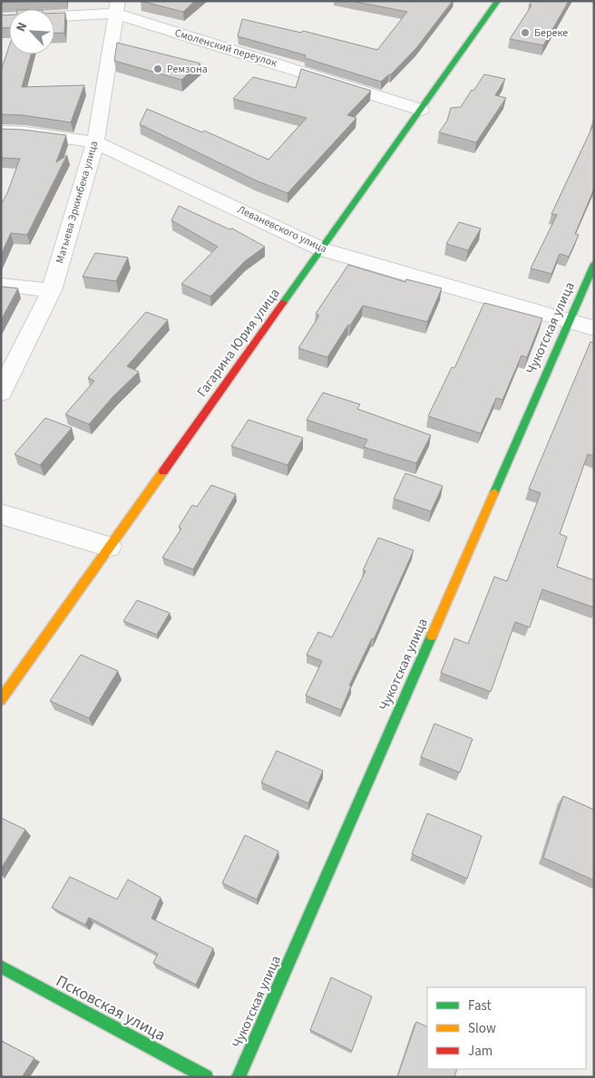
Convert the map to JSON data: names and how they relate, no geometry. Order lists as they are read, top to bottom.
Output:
{
  "streets": {
    "main road": ["Чукотская улица", "Гагарина Юрия улица", "Псковская улица"],
    "street": ["Смоленский переулок", "Матыева Эркинбека улица", "Леваневского улица"]
  },
  "crossings": [
    ["Смоленский переулок", "Матыева Эркинбека улица"],
    ["Смоленский переулок", "Гагарина Юрия улица"],
    ["Матыева Эркинбека улица", "Леваневского улица"],
    ["Леваневского улица", "Чукотская улица"],
    ["Леваневского улица", "Гагарина Юрия улица"]
  ],
  "places": ["Береке", "Ремзона"],
  "legend": ["Fast", "Slow", "Jam"],
  "north": "top left"
}
